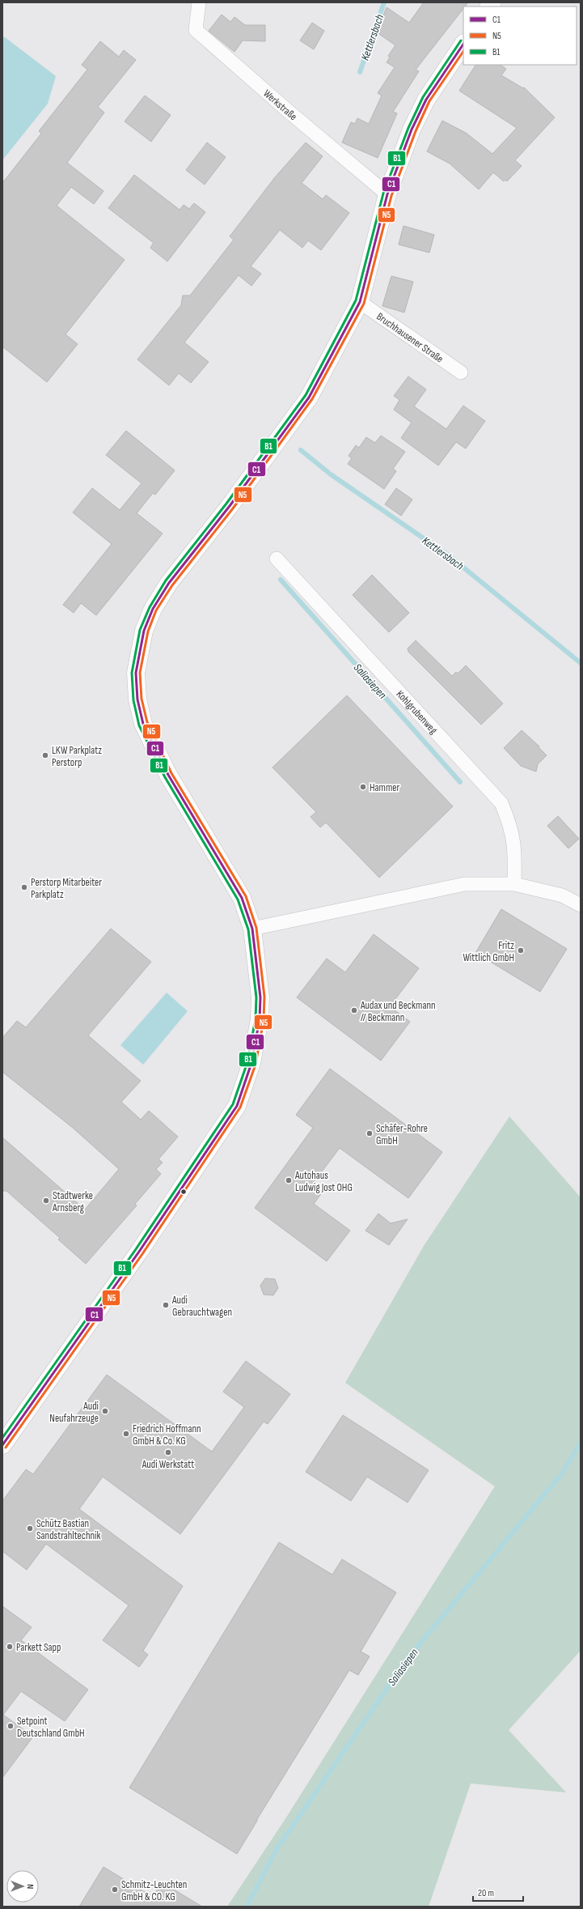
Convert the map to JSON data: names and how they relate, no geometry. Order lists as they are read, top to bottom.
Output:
{
  "streets": {
    "street": ["Werkstraße", "Bruchhausener Straße", "Kohlgrubenweg"]
  },
  "water": ["Kettlersbach", "Saliasiepen"],
  "places": [
    "LKW Parkplatz Perstorp",
    "Hammer",
    "Perstorp Mitarbeiter Parkplatz",
    "Fritz Wittlich GmbH",
    "Audax und Beckmann // Beckmann",
    "Schäfer-Rohre GmbH",
    "Autohaus Ludwig Jost OHG",
    "Stadtwerke Arnsberg",
    "Audi Gebrauchtwagen",
    "Audi Neufahrzeuge",
    "Friedrich Hoffmann GmbH & Co. KG",
    "Audi Werkstatt",
    "Schütz Bastian Sandstrahltechnik",
    "Parkett Sapp",
    "Setpoint Deutschland GmbH",
    "Schmitz-Leuchten GmbH & CO. KG"
  ],
  "lines": ["transit line B1", "transit line C1", "transit line N5"],
  "legend": ["C1", "N5", "B1"],
  "scale_bar": "20 m",
  "north": "right"
}
